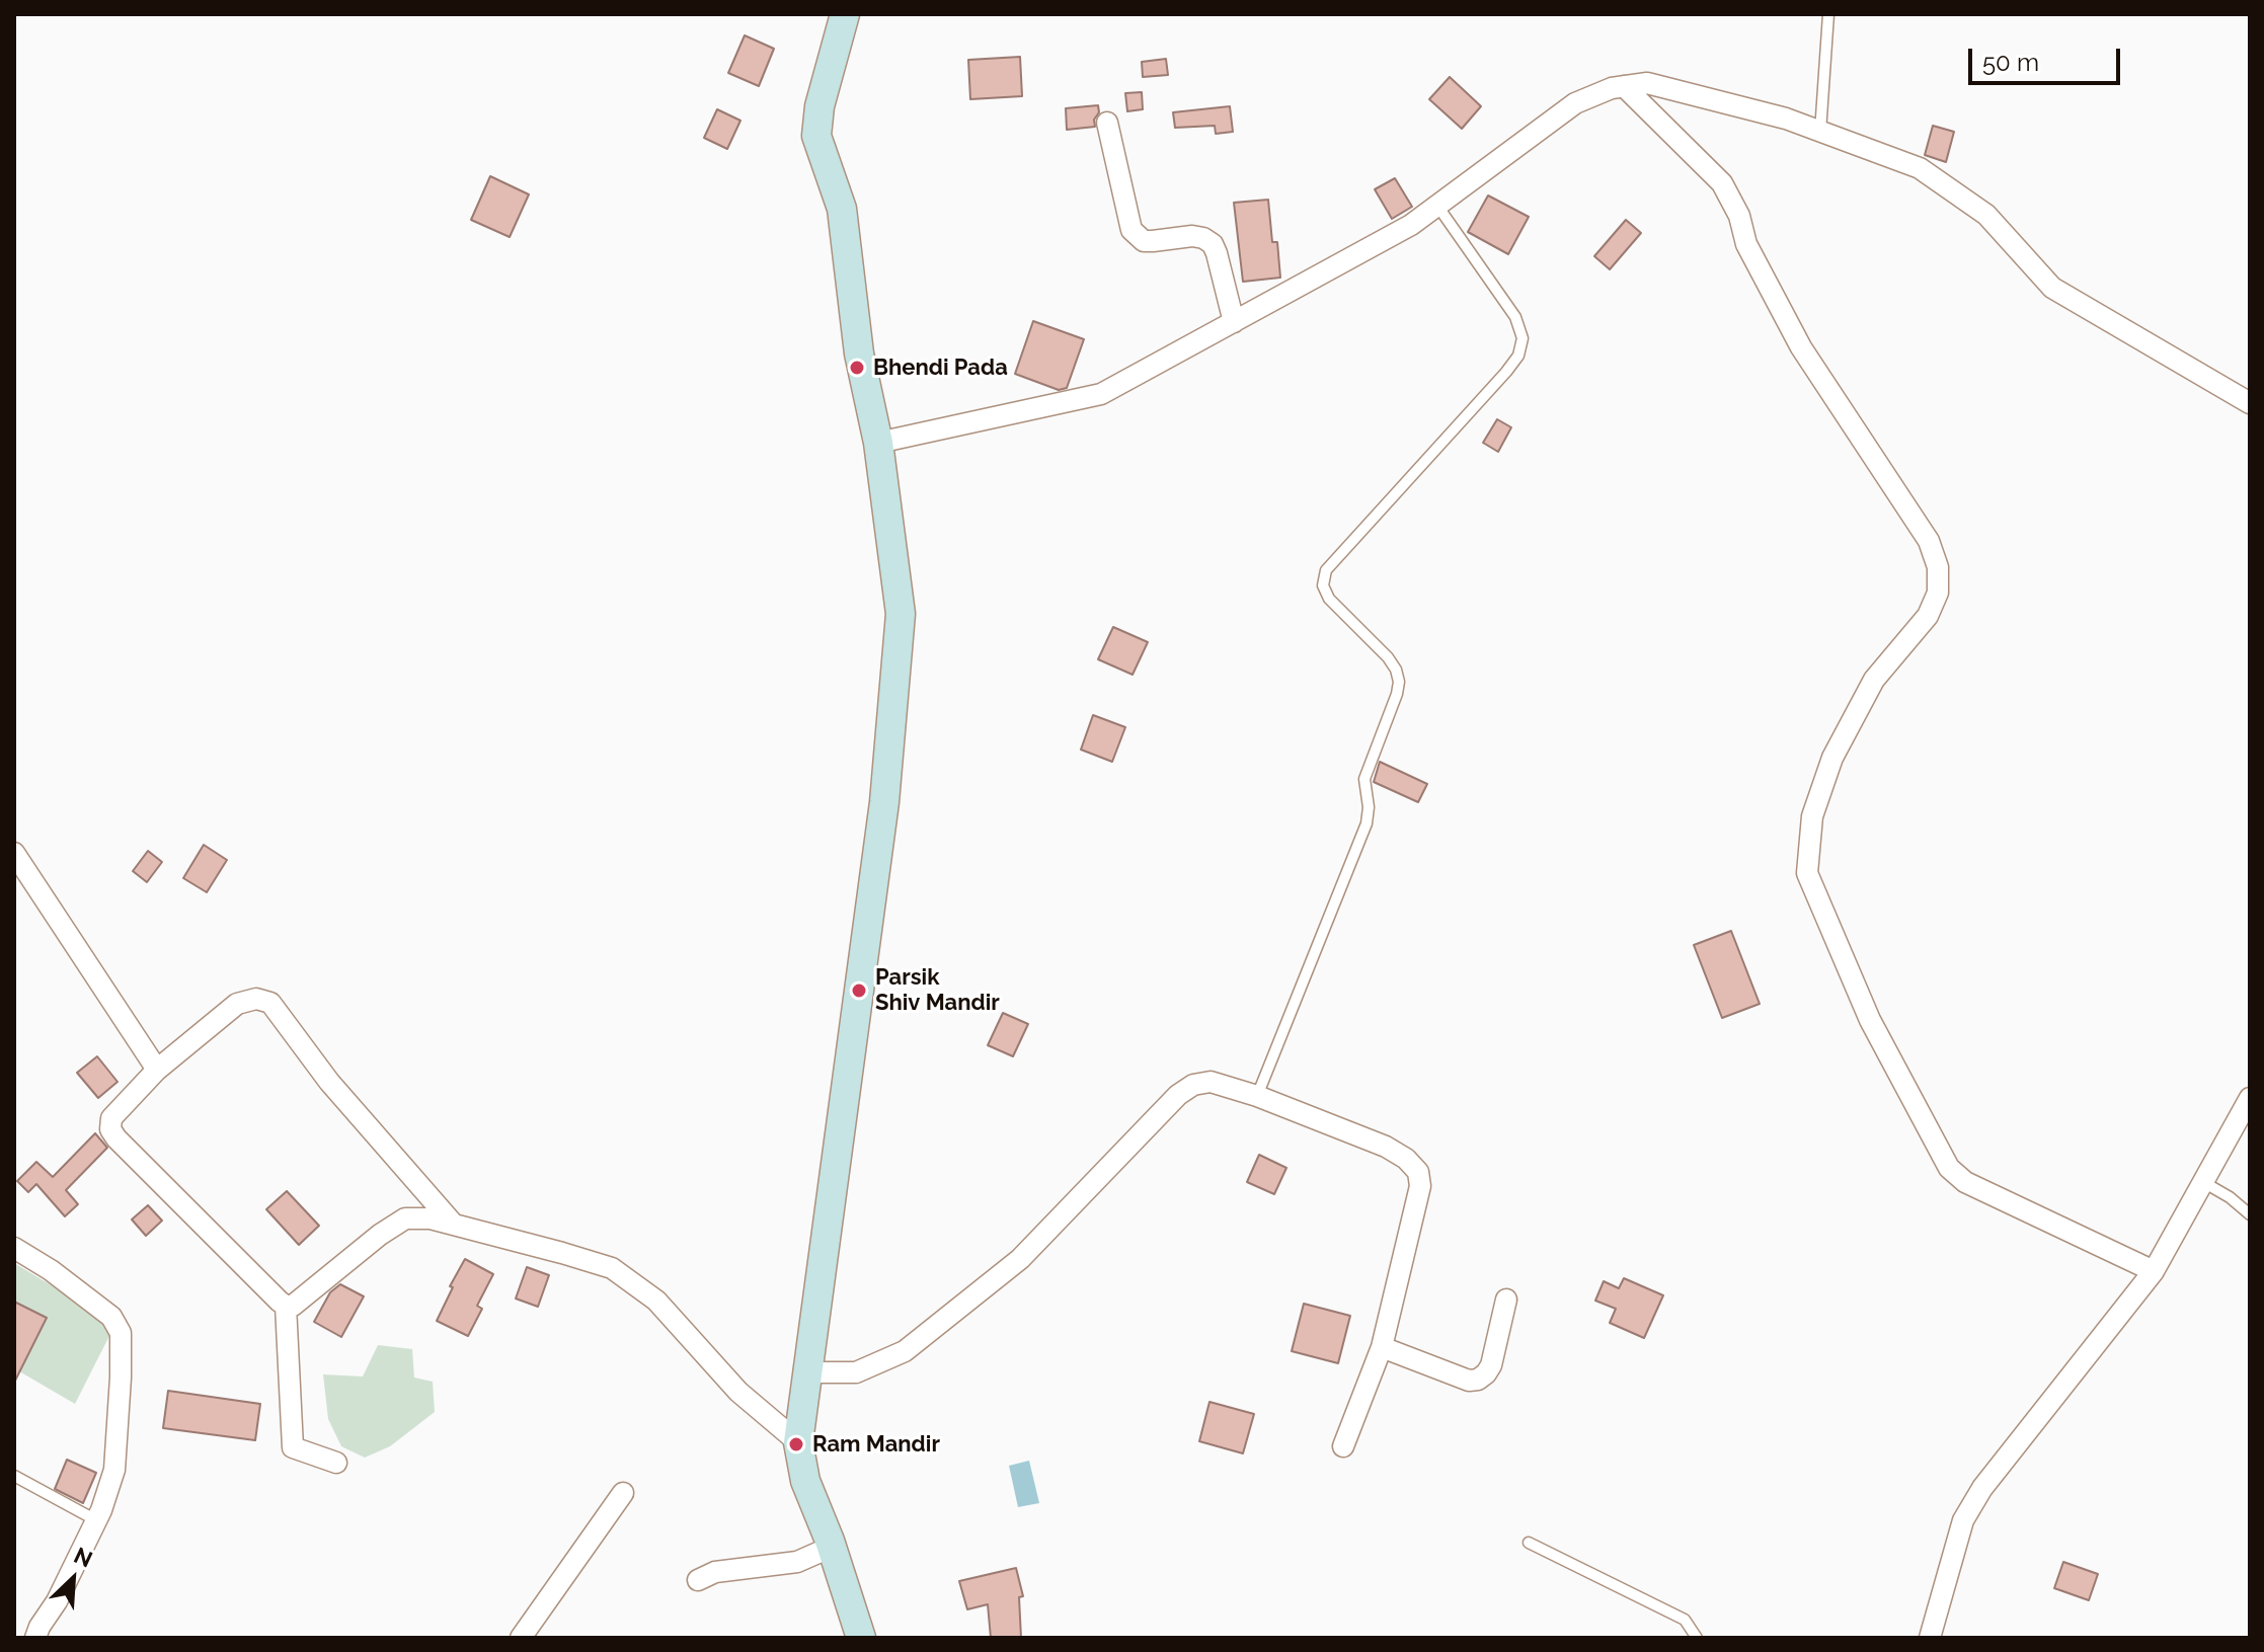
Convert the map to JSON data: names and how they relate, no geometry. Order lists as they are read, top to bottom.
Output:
{
  "places": ["Bhendi Pada", "Parsik Shiv Mandir", "Ram Mandir"],
  "scale_bar": "50 m",
  "north": "top right"
}
